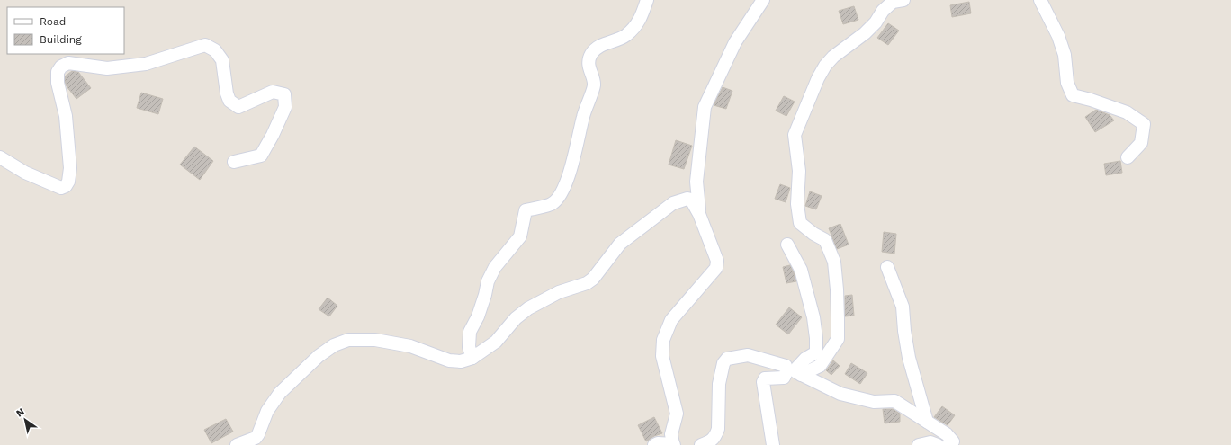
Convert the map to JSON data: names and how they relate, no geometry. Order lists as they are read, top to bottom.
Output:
{
  "legend": ["Road", "Building"],
  "north": "top left"
}
